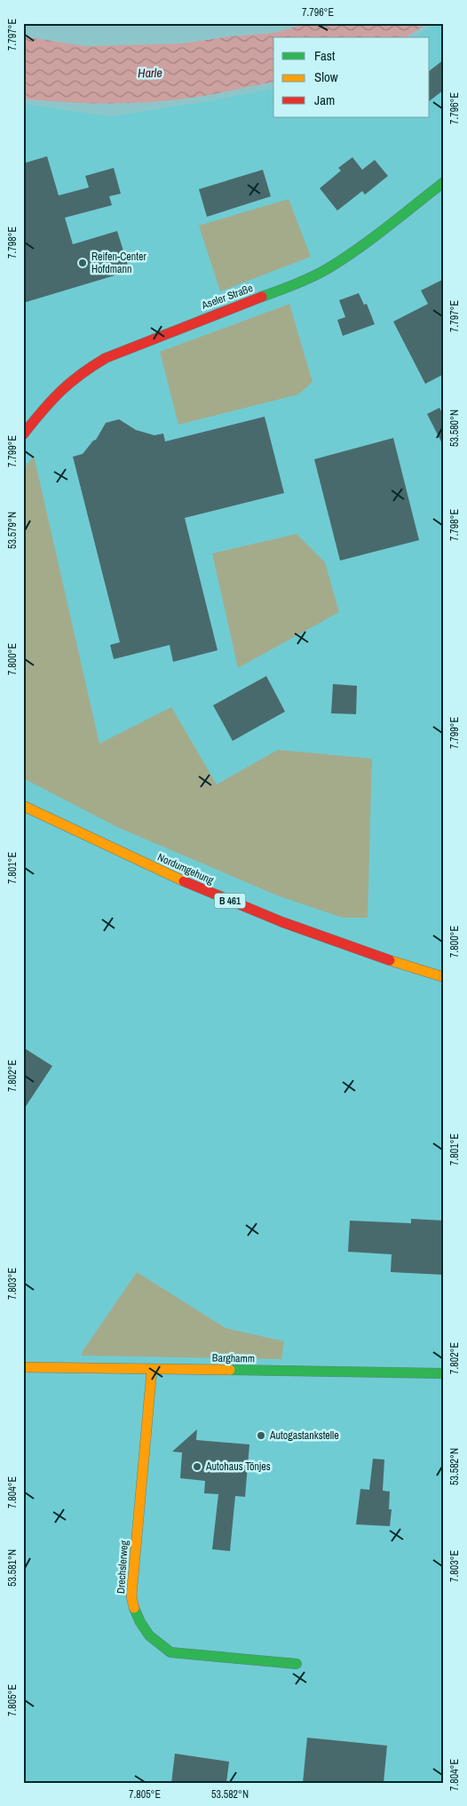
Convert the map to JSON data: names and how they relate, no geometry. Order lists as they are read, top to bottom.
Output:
{
  "streets": {
    "street": [
      "Aseler Straße",
      "Nordumgehung",
      "B 461",
      "Barghamm",
      "Drechslerweg"
    ]
  },
  "crossings": [
    ["Barghamm", "Drechslerweg"]
  ],
  "water": ["Harle"],
  "places": ["Reifen-Center Hofdmann", "Autogastankstelle", "Autohaus Tönjes"],
  "legend": ["Fast", "Slow", "Jam"],
  "coordinates": [
    "7.796°E",
    "7.797°E",
    "7.798°E",
    "53.580°N",
    "7.799°E",
    "53.579°N",
    "7.800°E",
    "7.801°E",
    "7.802°E",
    "7.803°E",
    "53.582°N",
    "7.804°E",
    "53.581°N",
    "7.805°E"
  ]
}
